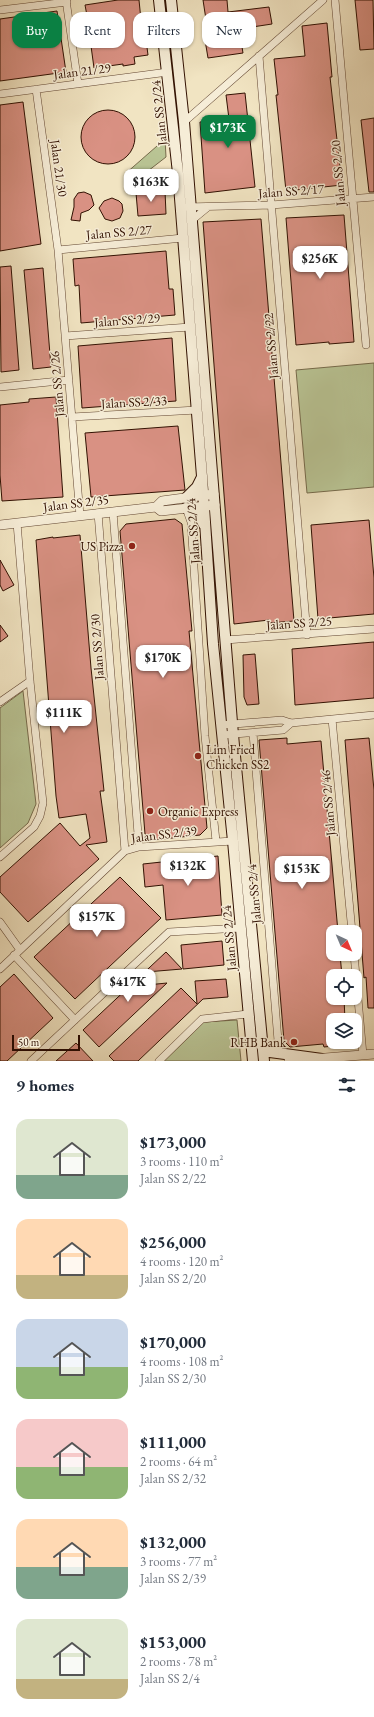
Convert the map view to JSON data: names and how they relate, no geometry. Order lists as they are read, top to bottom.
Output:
{
  "streets": {
    "main road": ["Jalan SS 2/24"],
    "street": [
      "Jalan 21/29",
      "Jalan 21/30",
      "Jalan SS 2/20",
      "Jalan SS 2/17",
      "Jalan SS 2/27",
      "Jalan SS 2/29",
      "Jalan SS 2/22",
      "Jalan SS 2/26",
      "Jalan SS 2/33",
      "Jalan SS 2/35",
      "Jalan SS 2/25",
      "Jalan SS 2/30",
      "Jalan SS 2/46",
      "Jalan SS 2/39",
      "Jalan SS 2/4"
    ]
  },
  "crossings": [
    ["Jalan 21/29", "Jalan SS 2/24"],
    ["Jalan 21/29", "Jalan 21/30"],
    ["Jalan SS 2/24", "Jalan SS 2/17"],
    ["Jalan SS 2/24", "Jalan SS 2/27"],
    ["Jalan SS 2/24", "Jalan SS 2/29"],
    ["Jalan SS 2/24", "Jalan SS 2/33"],
    ["Jalan SS 2/24", "Jalan SS 2/35"],
    ["Jalan SS 2/24", "Jalan SS 2/25"],
    ["Jalan SS 2/24", "Jalan SS 2/39"],
    ["Jalan 21/30", "Jalan SS 2/27"],
    ["Jalan 21/30", "Jalan SS 2/26"],
    ["Jalan SS 2/20", "Jalan SS 2/17"],
    ["Jalan SS 2/17", "Jalan SS 2/22"],
    ["Jalan SS 2/27", "Jalan SS 2/26"],
    ["Jalan SS 2/29", "Jalan SS 2/26"],
    ["Jalan SS 2/22", "Jalan SS 2/25"],
    ["Jalan SS 2/26", "Jalan SS 2/33"],
    ["Jalan SS 2/26", "Jalan SS 2/35"],
    ["Jalan SS 2/35", "Jalan SS 2/30"],
    ["Jalan SS 2/30", "Jalan SS 2/39"]
  ],
  "places": [
    "US Pizza",
    "Lim Fried Chicken SS2",
    "Organic Express",
    "RHB Bank"
  ],
  "scale_bar": "50 m",
  "north": "bottom right",
  "page": {
    "chip": [
      "Buy",
      "Rent",
      "Filters",
      "New"
    ],
    "price": [
      "$173K",
      "$163K",
      "$256K",
      "$170K",
      "$111K",
      "$132K",
      "$153K",
      "$157K",
      "$417K"
    ],
    "scale": "50 m",
    "heading": "9 homes",
    "list": [
      {
        "name": "$173,000",
        "note": "3 rooms · 110 m² · Jalan SS 2/22"
      },
      {
        "name": "$256,000",
        "note": "4 rooms · 120 m² · Jalan SS 2/20"
      },
      {
        "name": "$170,000",
        "note": "4 rooms · 108 m² · Jalan SS 2/30"
      },
      {
        "name": "$111,000",
        "note": "2 rooms · 64 m² · Jalan SS 2/32"
      },
      {
        "name": "$132,000",
        "note": "3 rooms · 77 m² · Jalan SS 2/39"
      },
      {
        "name": "$153,000",
        "note": "2 rooms · 78 m² · Jalan SS 2/4"
      }
    ]
  }
}
